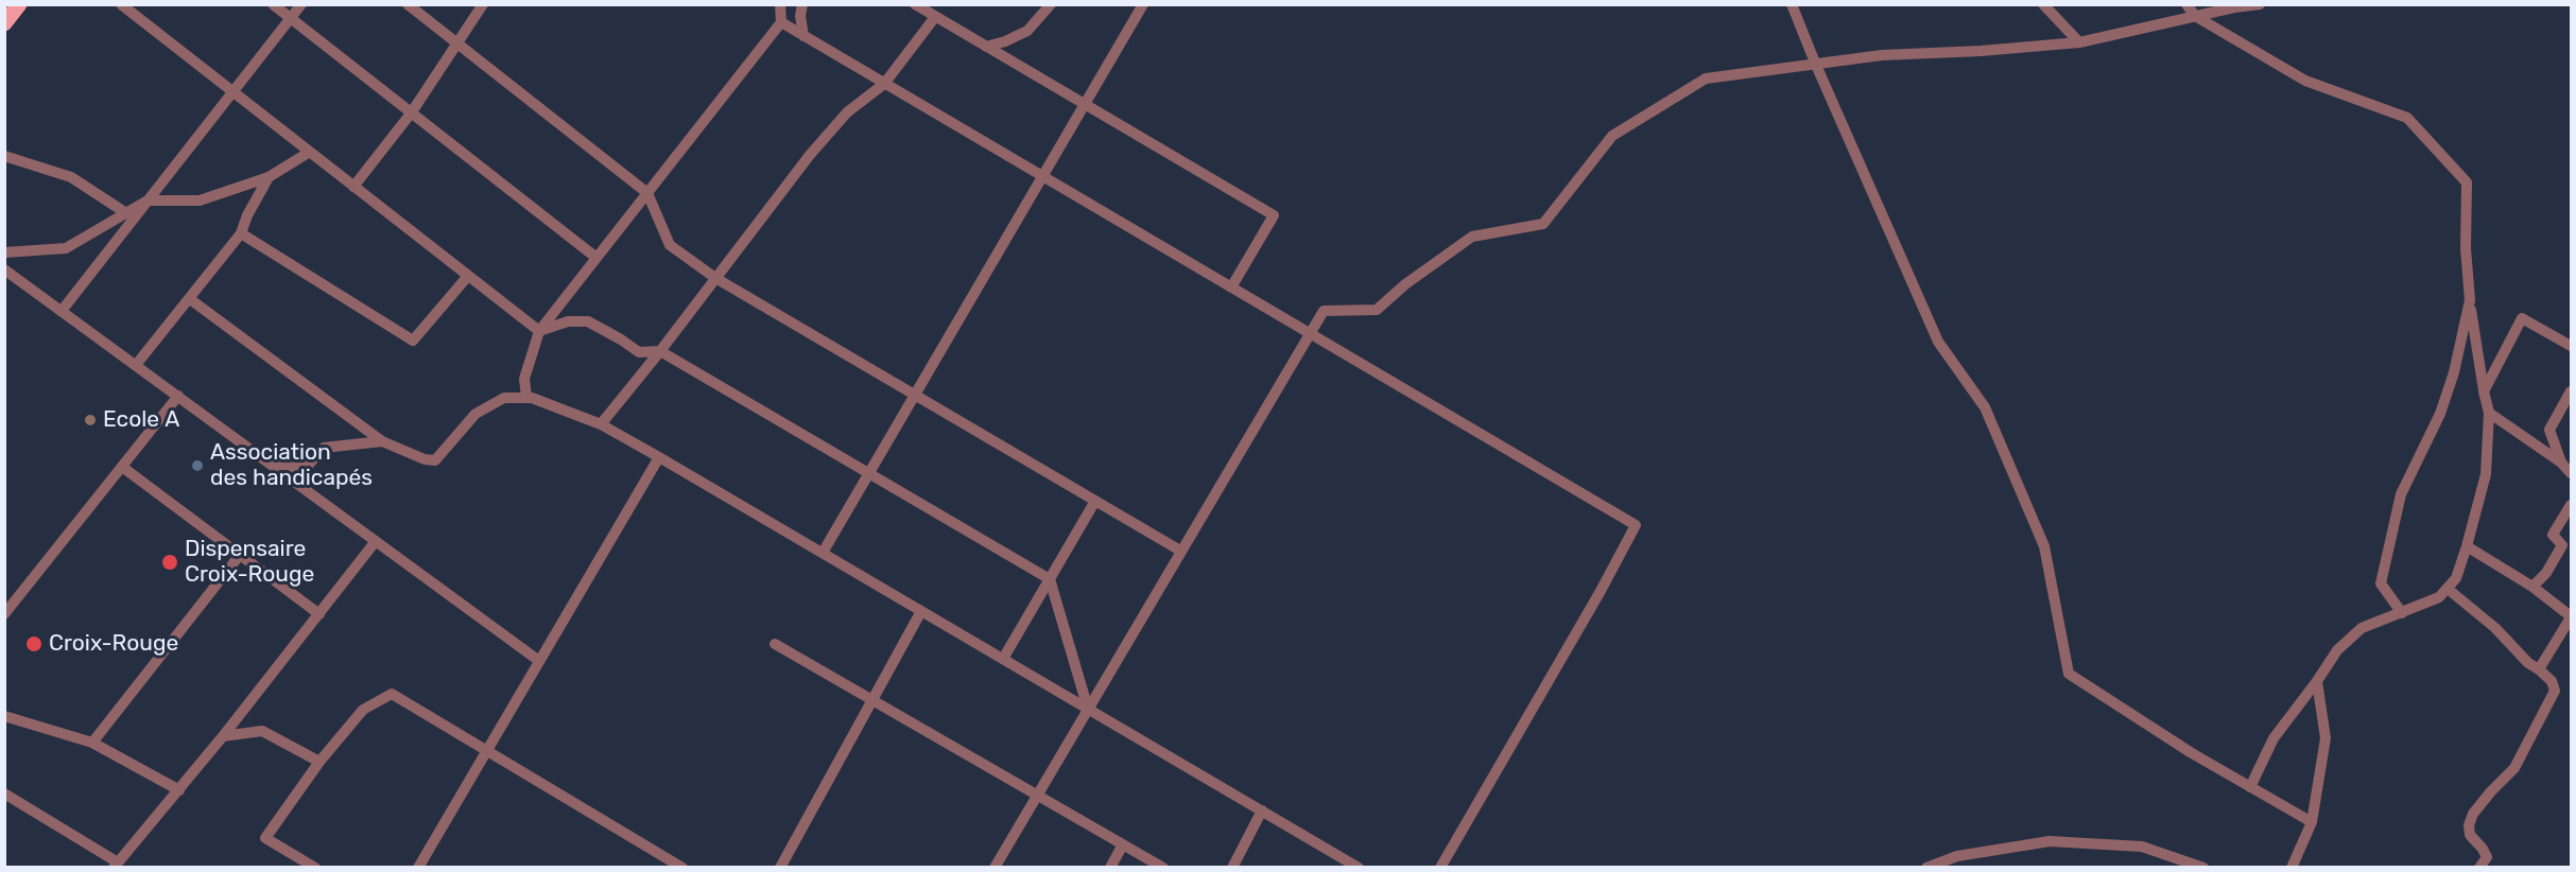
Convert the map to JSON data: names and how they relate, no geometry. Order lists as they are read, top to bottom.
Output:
{
  "places": [
    "Ecole A",
    "Association des handicapés",
    "Dispensaire Croix-Rouge",
    "Croix-Rouge"
  ]
}
